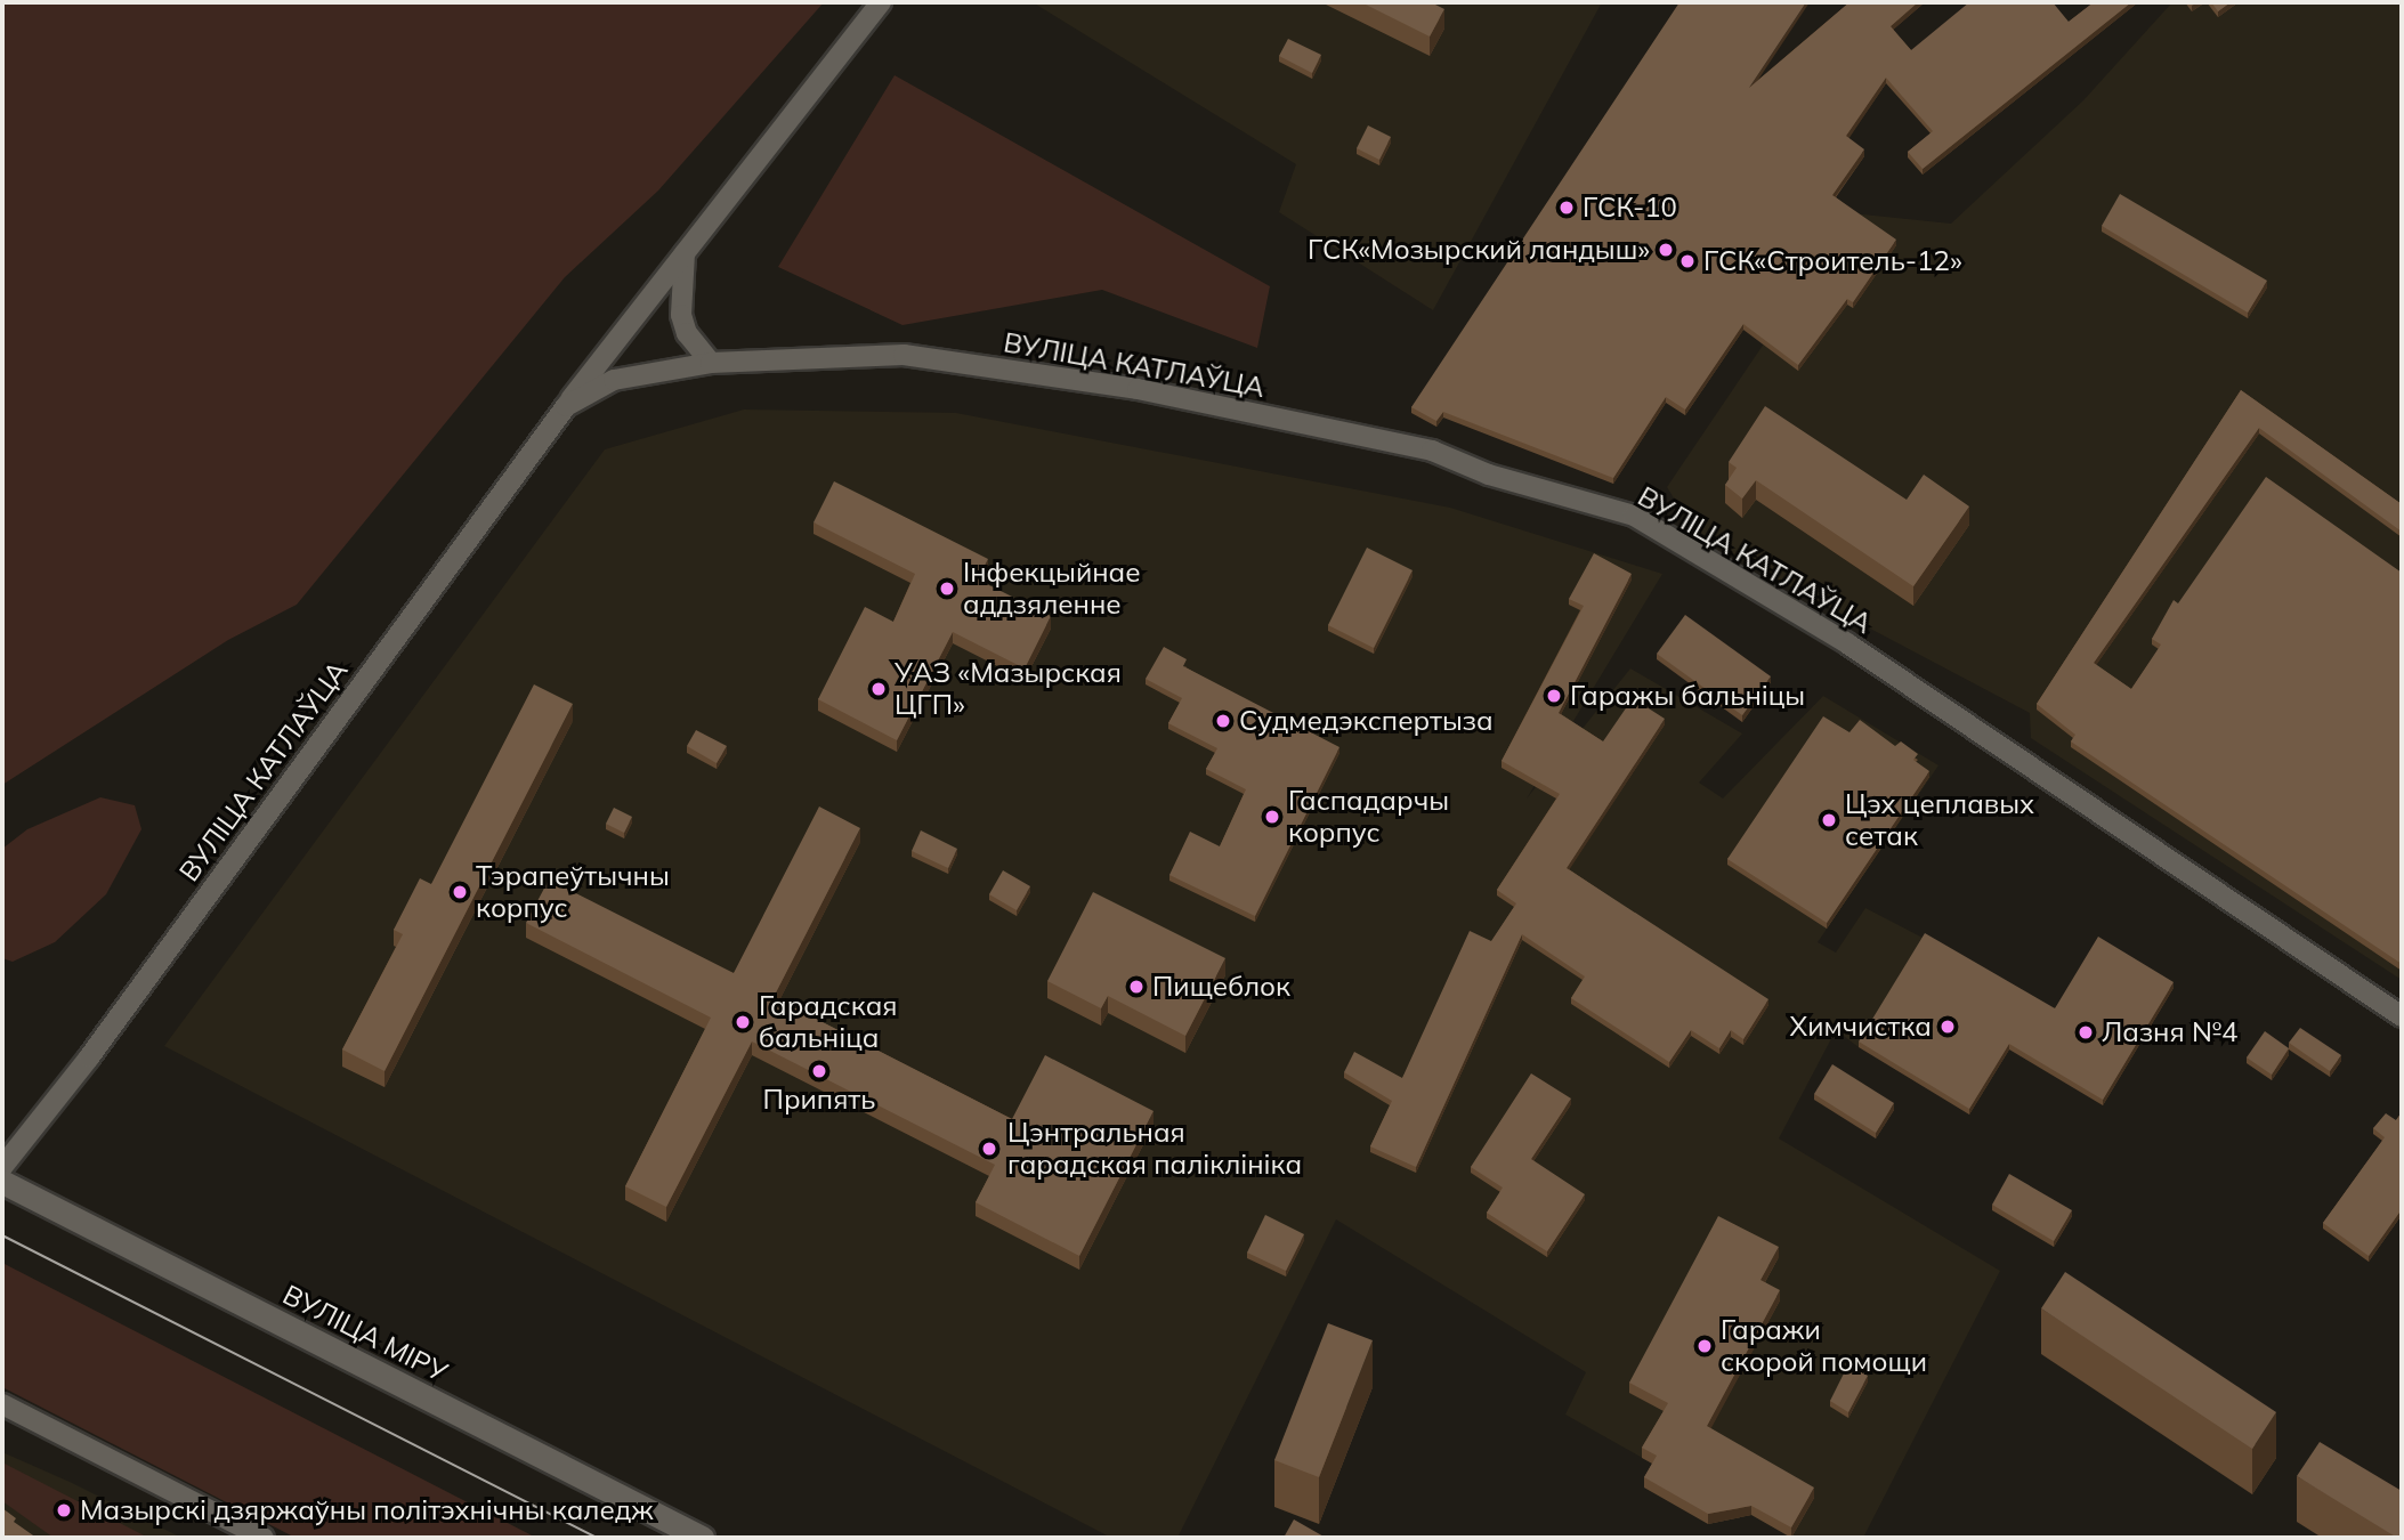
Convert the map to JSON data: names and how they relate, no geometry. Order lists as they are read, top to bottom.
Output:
{
  "streets": {
    "main road": ["ВУЛІЦА МІРУ"],
    "street": ["ВУЛІЦА КАТЛАЎЦА"]
  },
  "places": [
    "ГСК-10",
    "ГСК«Мозырский ландыш»",
    "ГСК«Строитель-12»",
    "Інфекцыйнае аддзяленне",
    "УАЗ «Мазырская ЦГП»",
    "Гаражы бальніцы",
    "Судмедэкспертыза",
    "Гаспадарчы корпус",
    "Цэх цеплавых сетак",
    "Тэрапеўтычны корпус",
    "Пищеблок",
    "Гарадская бальніца",
    "Химчистка",
    "Лазня №4",
    "Припять",
    "Цэнтральная гарадская паліклініка",
    "Гаражи скорой помощи",
    "Мазырскі дзяржаўны політэхнічны каледж"
  ]
}
